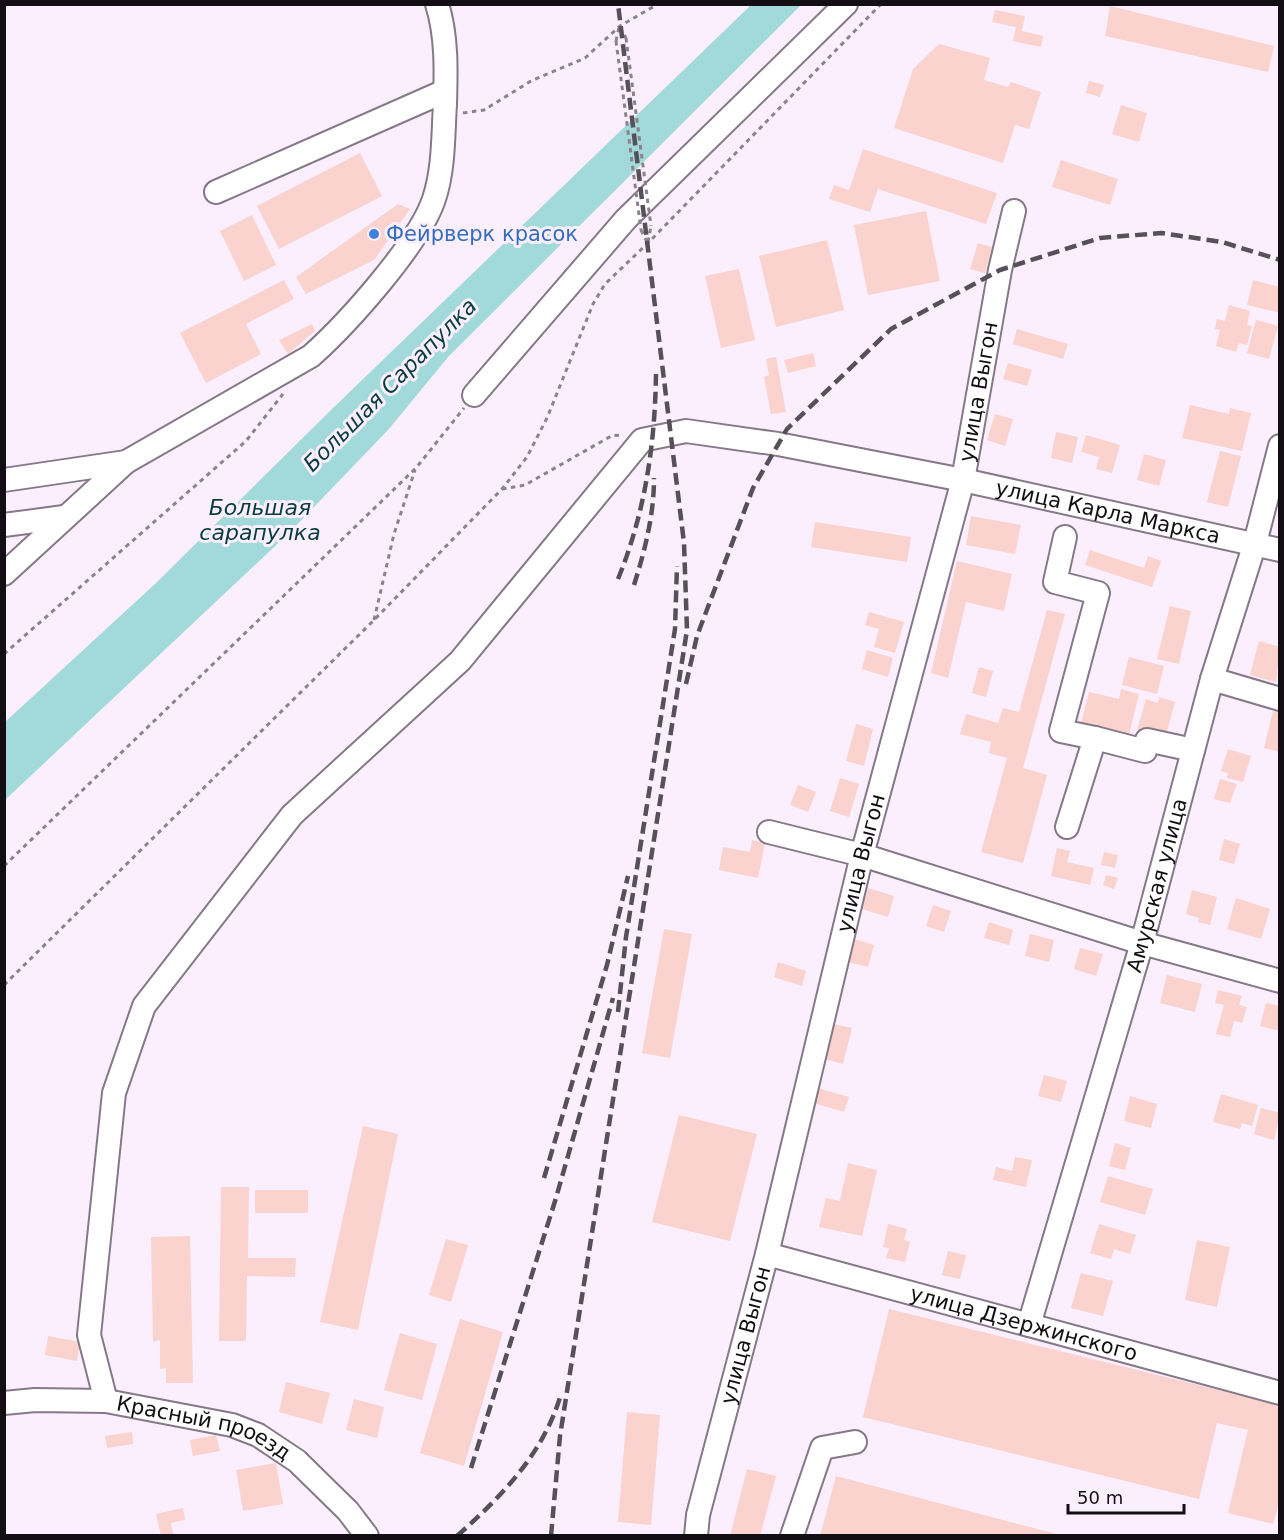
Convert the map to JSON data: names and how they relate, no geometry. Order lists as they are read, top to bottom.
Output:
{
  "streets": {
    "street": [
      "улица Выгон",
      "улица Карла Маркса",
      "Амурская улица",
      "улица Дзержинского",
      "Красный проезд"
    ]
  },
  "crossings": [
    ["улица Выгон", "улица Карла Маркса"],
    ["улица Выгон", "улица Дзержинского"],
    ["улица Карла Маркса", "Амурская улица"],
    ["Амурская улица", "улица Дзержинского"]
  ],
  "water": ["Большая Сарапулка", "Большая сарапулка"],
  "places": ["Фейрверк красок"],
  "scale_bar": "50 m"
}
